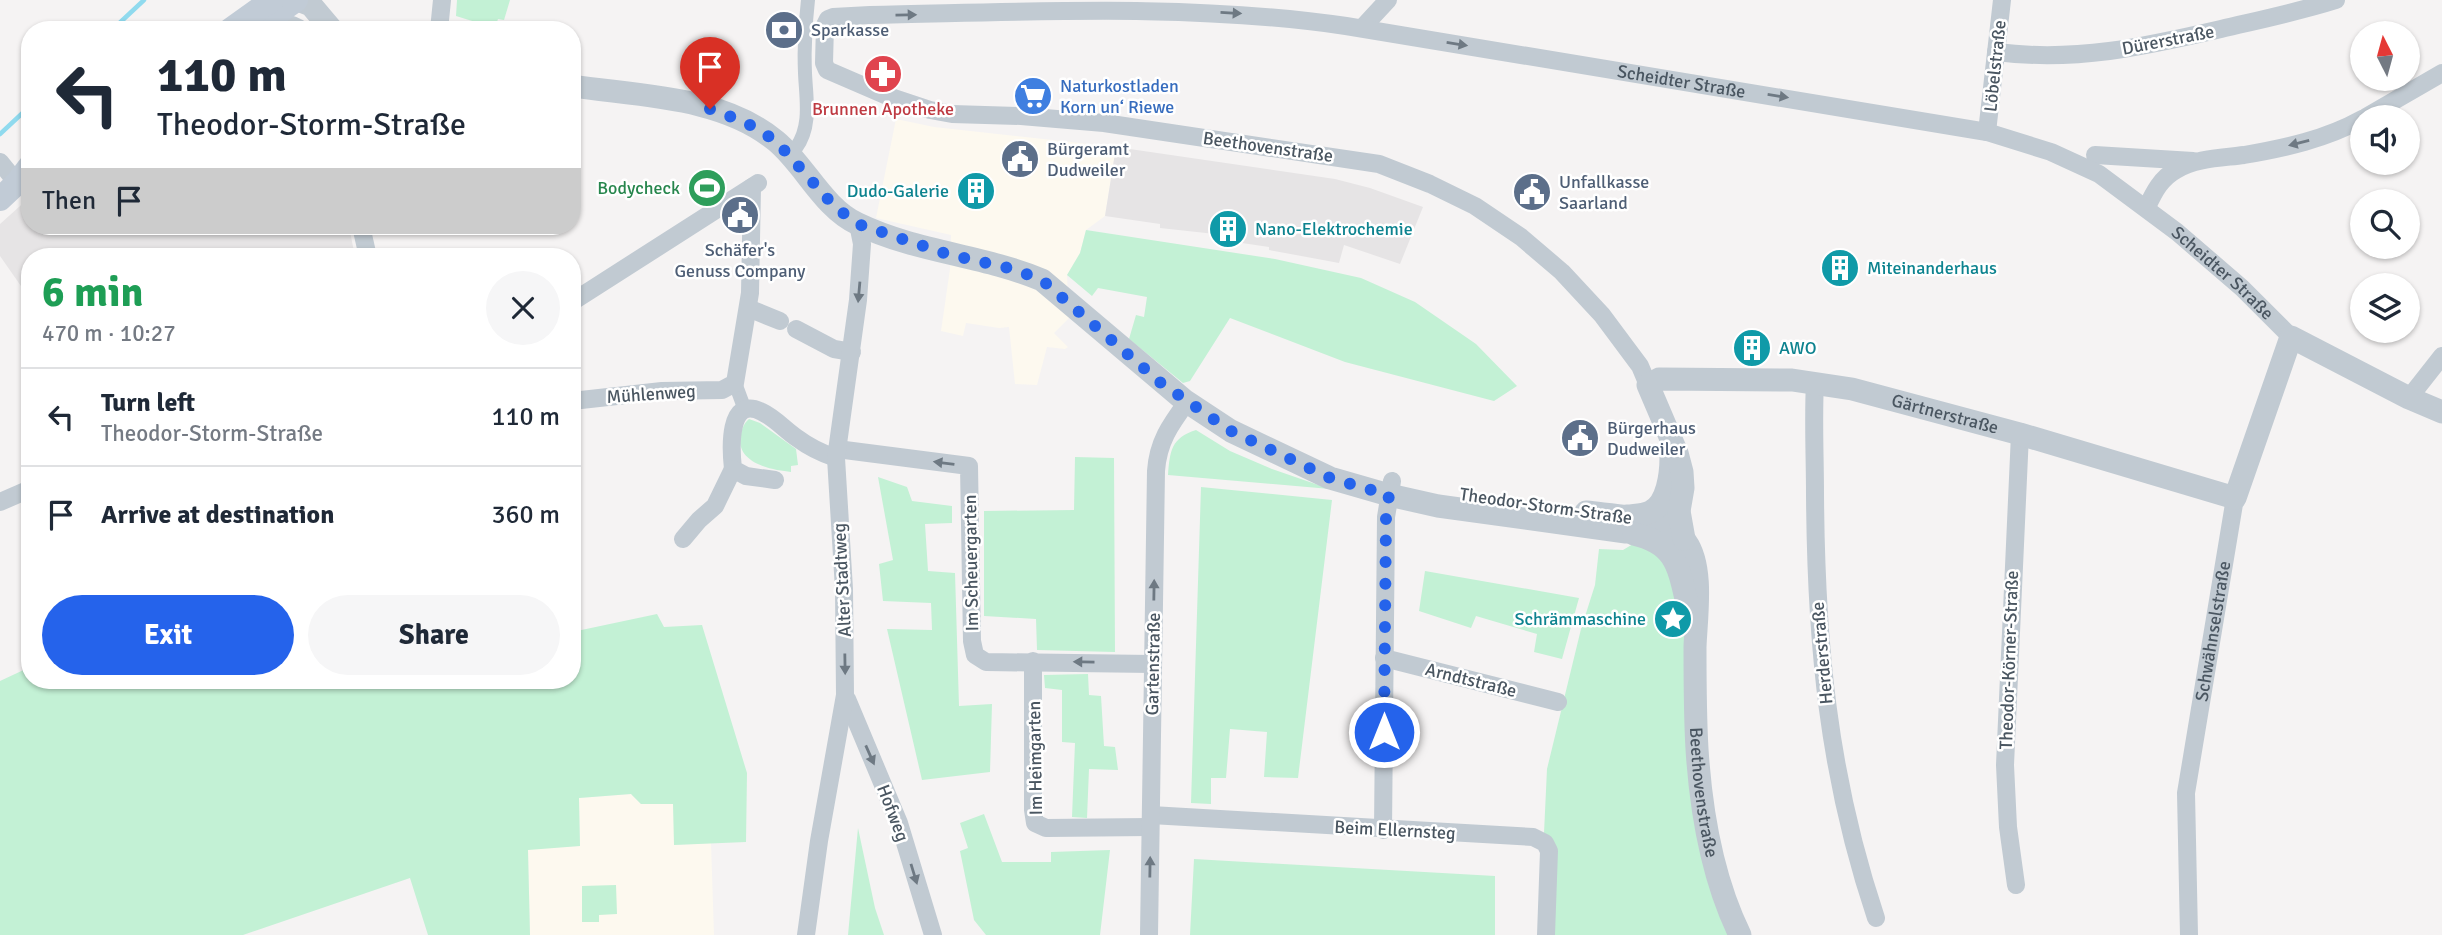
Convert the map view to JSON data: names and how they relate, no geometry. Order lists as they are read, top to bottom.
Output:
{
  "streets": {
    "street": [
      "Dürerstraße",
      "Löbelstraße",
      "Scheidter Straße",
      "Beethovenstraße",
      "Mühlenweg",
      "Gärtnerstraße",
      "Theodor-Storm-Straße",
      "Im Scheuergarten",
      "Alter Stadtweg",
      "Schwähnselstraße",
      "Herderstraße",
      "Theodor-Körner-Straße",
      "Gartenstraße",
      "Arndtstraße",
      "Im Heimgarten",
      "Hofweg",
      "Beim Ellernsteg"
    ]
  },
  "crossings": [
    ["Dürerstraße", "Löbelstraße"],
    ["Löbelstraße", "Scheidter Straße"],
    ["Scheidter Straße", "Beethovenstraße"],
    ["Scheidter Straße", "Schwähnselstraße"],
    ["Beethovenstraße", "Gärtnerstraße"],
    ["Beethovenstraße", "Theodor-Storm-Straße"],
    ["Gärtnerstraße", "Schwähnselstraße"],
    ["Gärtnerstraße", "Herderstraße"],
    ["Gärtnerstraße", "Theodor-Körner-Straße"],
    ["Theodor-Storm-Straße", "Alter Stadtweg"],
    ["Theodor-Storm-Straße", "Gartenstraße"],
    ["Im Scheuergarten", "Alter Stadtweg"],
    ["Im Scheuergarten", "Gartenstraße"],
    ["Im Scheuergarten", "Im Heimgarten"],
    ["Alter Stadtweg", "Hofweg"],
    ["Gartenstraße", "Im Heimgarten"],
    ["Gartenstraße", "Beim Ellernsteg"],
    ["Im Heimgarten", "Beim Ellernsteg"]
  ],
  "one_way": [
    "Scheidter Straße",
    "Alter Stadtweg",
    "Gartenstraße",
    "Hofweg"
  ],
  "places": {
    "bank": ["Sparkasse"],
    "pharmacy": ["Brunnen Apotheke"],
    "supermarket": ["Naturkostladen Korn un‘ Riewe"],
    "public building": [
      "Bürgeramt Dudweiler",
      "Unfallkasse Saarland",
      "Schäfer's Genuss Company",
      "Bürgerhaus Dudweiler"
    ],
    "sports": ["Bodycheck"],
    "building": [
      "Dudo-Galerie",
      "Nano-Elektrochemie",
      "Miteinanderhaus",
      "AWO"
    ],
    "place": ["Schrämmaschine"]
  },
  "north": "top",
  "page": {
    "turn": ["110 m", "Theodor-Storm-Straße"],
    "then": "Then",
    "heading": ["6 min", "470 m · 10:27"],
    "list": [
      {
        "name": "Turn left",
        "note": "Theodor-Storm-Straße",
        "value": "110 m"
      },
      {
        "name": "Arrive at destination",
        "value": "360 m"
      }
    ],
    "buttons": ["Exit", "Share"]
  }
}
